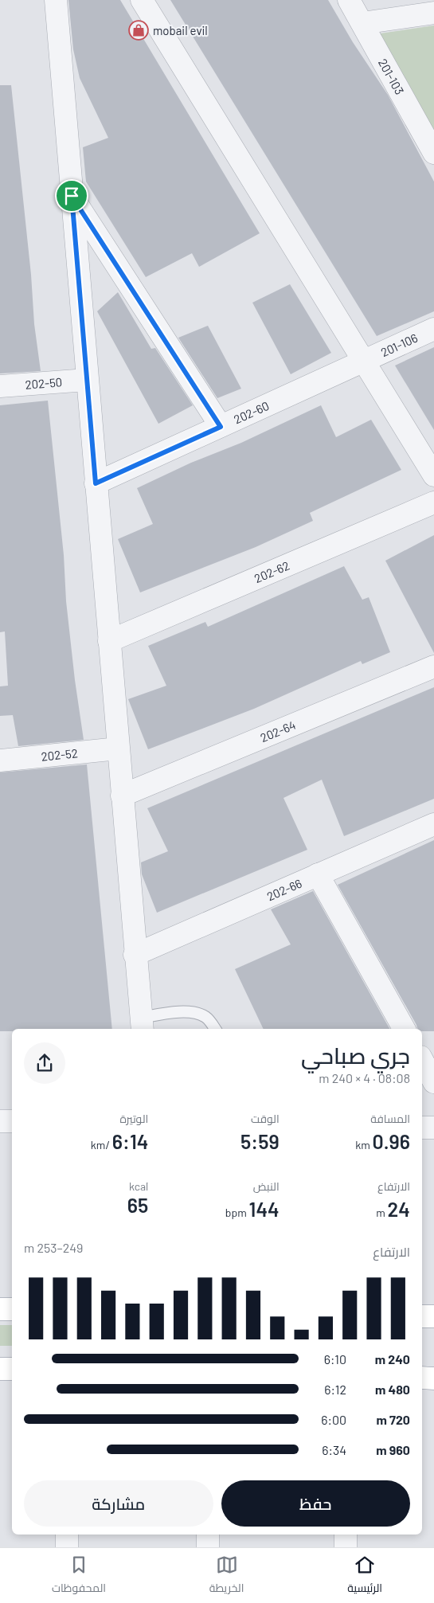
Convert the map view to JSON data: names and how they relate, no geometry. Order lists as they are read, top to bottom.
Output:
{
  "streets": {
    "street": [
      "201-103",
      "201-106",
      "202-50",
      "202-60",
      "202-62",
      "202-64",
      "202-52",
      "202-66"
    ]
  },
  "crossings": [
    ["201-106", "202-60"]
  ],
  "places": {
    "shop": ["mobail evil"]
  },
  "page": {
    "heading": ["جري صباحي", "08:08 · 4 × 240 m"],
    "stats": [
      ["المسافة", "0.96 km"],
      ["الوقت", "5:59"],
      ["الوتيرة", "6:14 /km"],
      ["الارتفاع", "24 m"],
      ["النبض", "144 bpm"],
      ["kcal", "65"]
    ],
    "chart": ["الارتفاع", "249–253 m"],
    "list": [
      {
        "name": "240 m",
        "note": "6:10"
      },
      {
        "name": "480 m",
        "note": "6:12"
      },
      {
        "name": "720 m",
        "note": "6:00"
      },
      {
        "name": "960 m",
        "note": "6:34"
      }
    ],
    "buttons": ["حفظ", "مشاركة"],
    "tabs": ["الرئيسية", "الخريطة", "المحفوظات"]
  }
}
